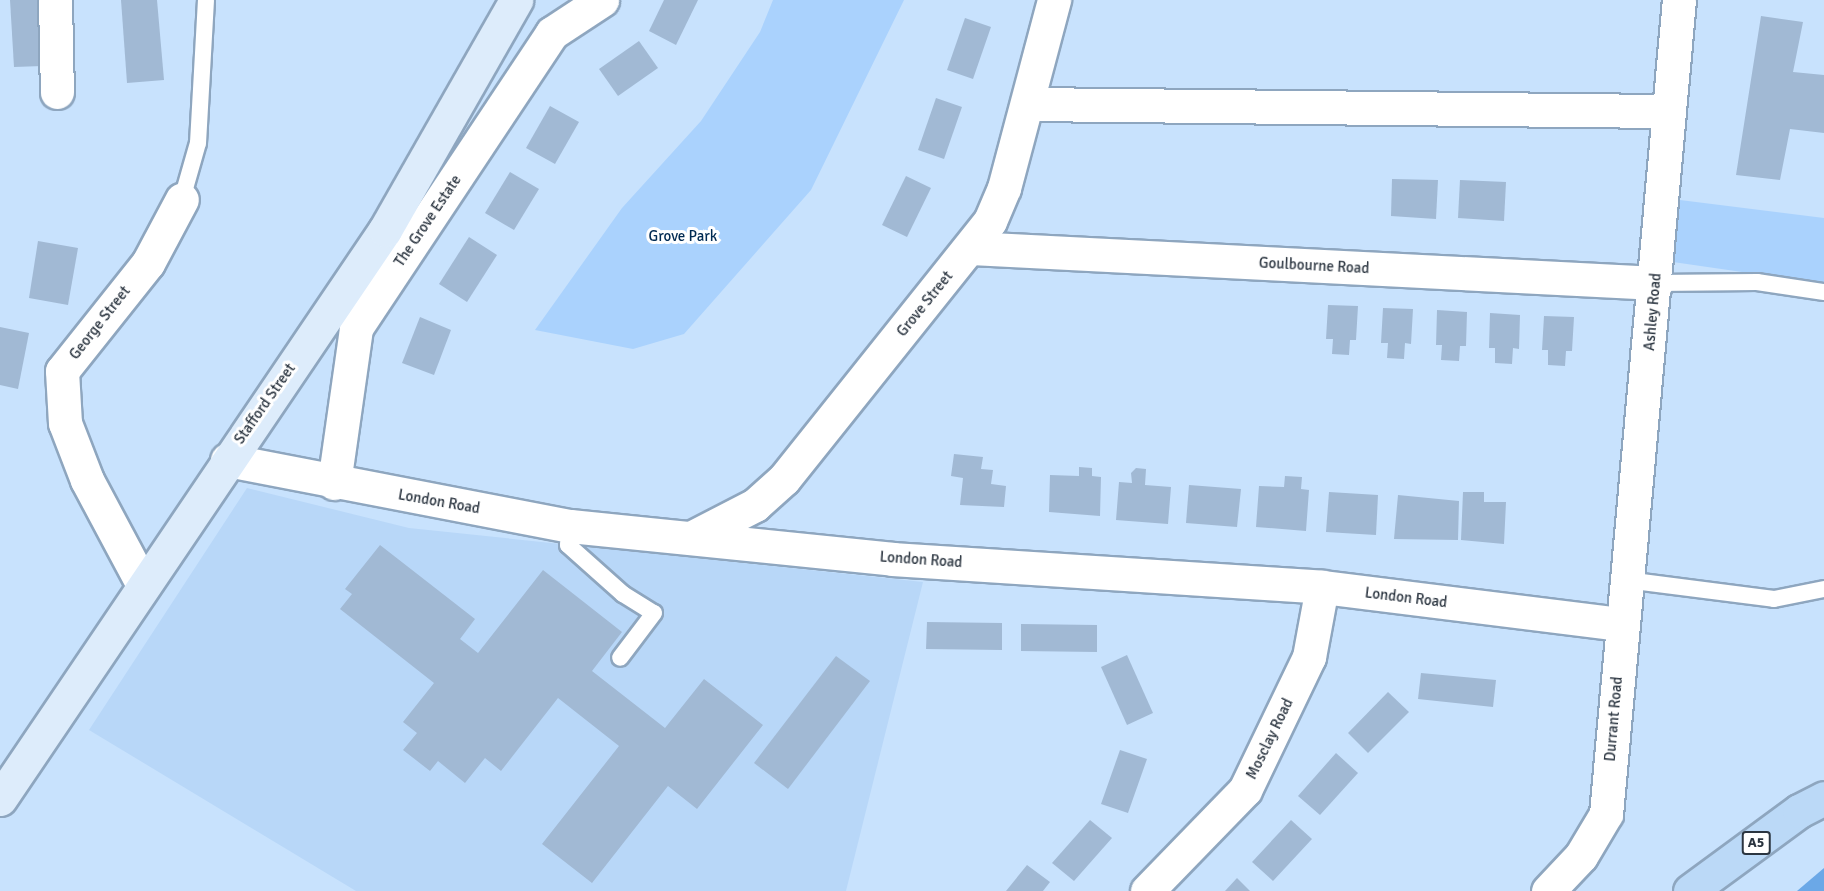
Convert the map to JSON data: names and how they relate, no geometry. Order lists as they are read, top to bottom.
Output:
{
  "streets": {
    "main road": ["A5"],
    "street": [
      "The Grove Estate",
      "Goulbourne Road",
      "Grove Street",
      "Ashley Road",
      "George Street",
      "Stafford Street",
      "London Road",
      "Durrant Road",
      "Mosclay Road"
    ]
  },
  "crossings": [
    ["The Grove Estate", "London Road"],
    ["Goulbourne Road", "Grove Street"],
    ["Goulbourne Road", "Ashley Road"],
    ["Grove Street", "London Road"],
    ["Ashley Road", "London Road"],
    ["Ashley Road", "Durrant Road"],
    ["George Street", "Stafford Street"],
    ["Stafford Street", "London Road"],
    ["London Road", "Durrant Road"],
    ["London Road", "Mosclay Road"]
  ],
  "parks": ["Grove Park"]
}
